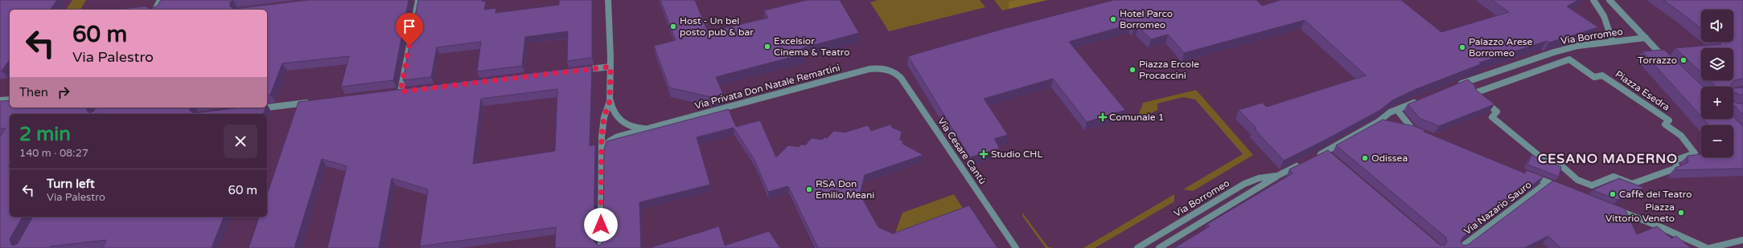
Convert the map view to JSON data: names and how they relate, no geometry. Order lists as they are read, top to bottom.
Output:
{
  "streets": {
    "street": [
      "Via Borromeo",
      "Via Privata Don Natale Remartini",
      "Piazza Esedra",
      "Via Cesare Cantù",
      "Via Nazario Sauro"
    ]
  },
  "crossings": [
    ["Via Privata Don Natale Remartini", "Via Cesare Cantù"]
  ],
  "districts": ["CESANO MADERNO"],
  "places": {
    "other": [
      "Hotel Parco Borromeo",
      "Host - Un bel posto pub & bar",
      "Excelsior Cinema & Teatro",
      "Palazzo Arese Borromeo",
      "Torrazzo",
      "Piazza Ercole Procaccini",
      "Odissea",
      "RSA Don Emilio Meani",
      "Caffè del Teatro",
      "Piazza Vittorio Veneto"
    ],
    "health": ["Comunale 1", "Studio CHL"]
  },
  "page": {
    "map_buttons": ["+", "−"],
    "turn": ["60 m", "Via Palestro"],
    "then": "Then",
    "heading": ["2 min", "140 m · 08:27"],
    "list": [
      {
        "name": "Turn left",
        "note": "Via Palestro",
        "value": "60 m"
      }
    ]
  }
}
